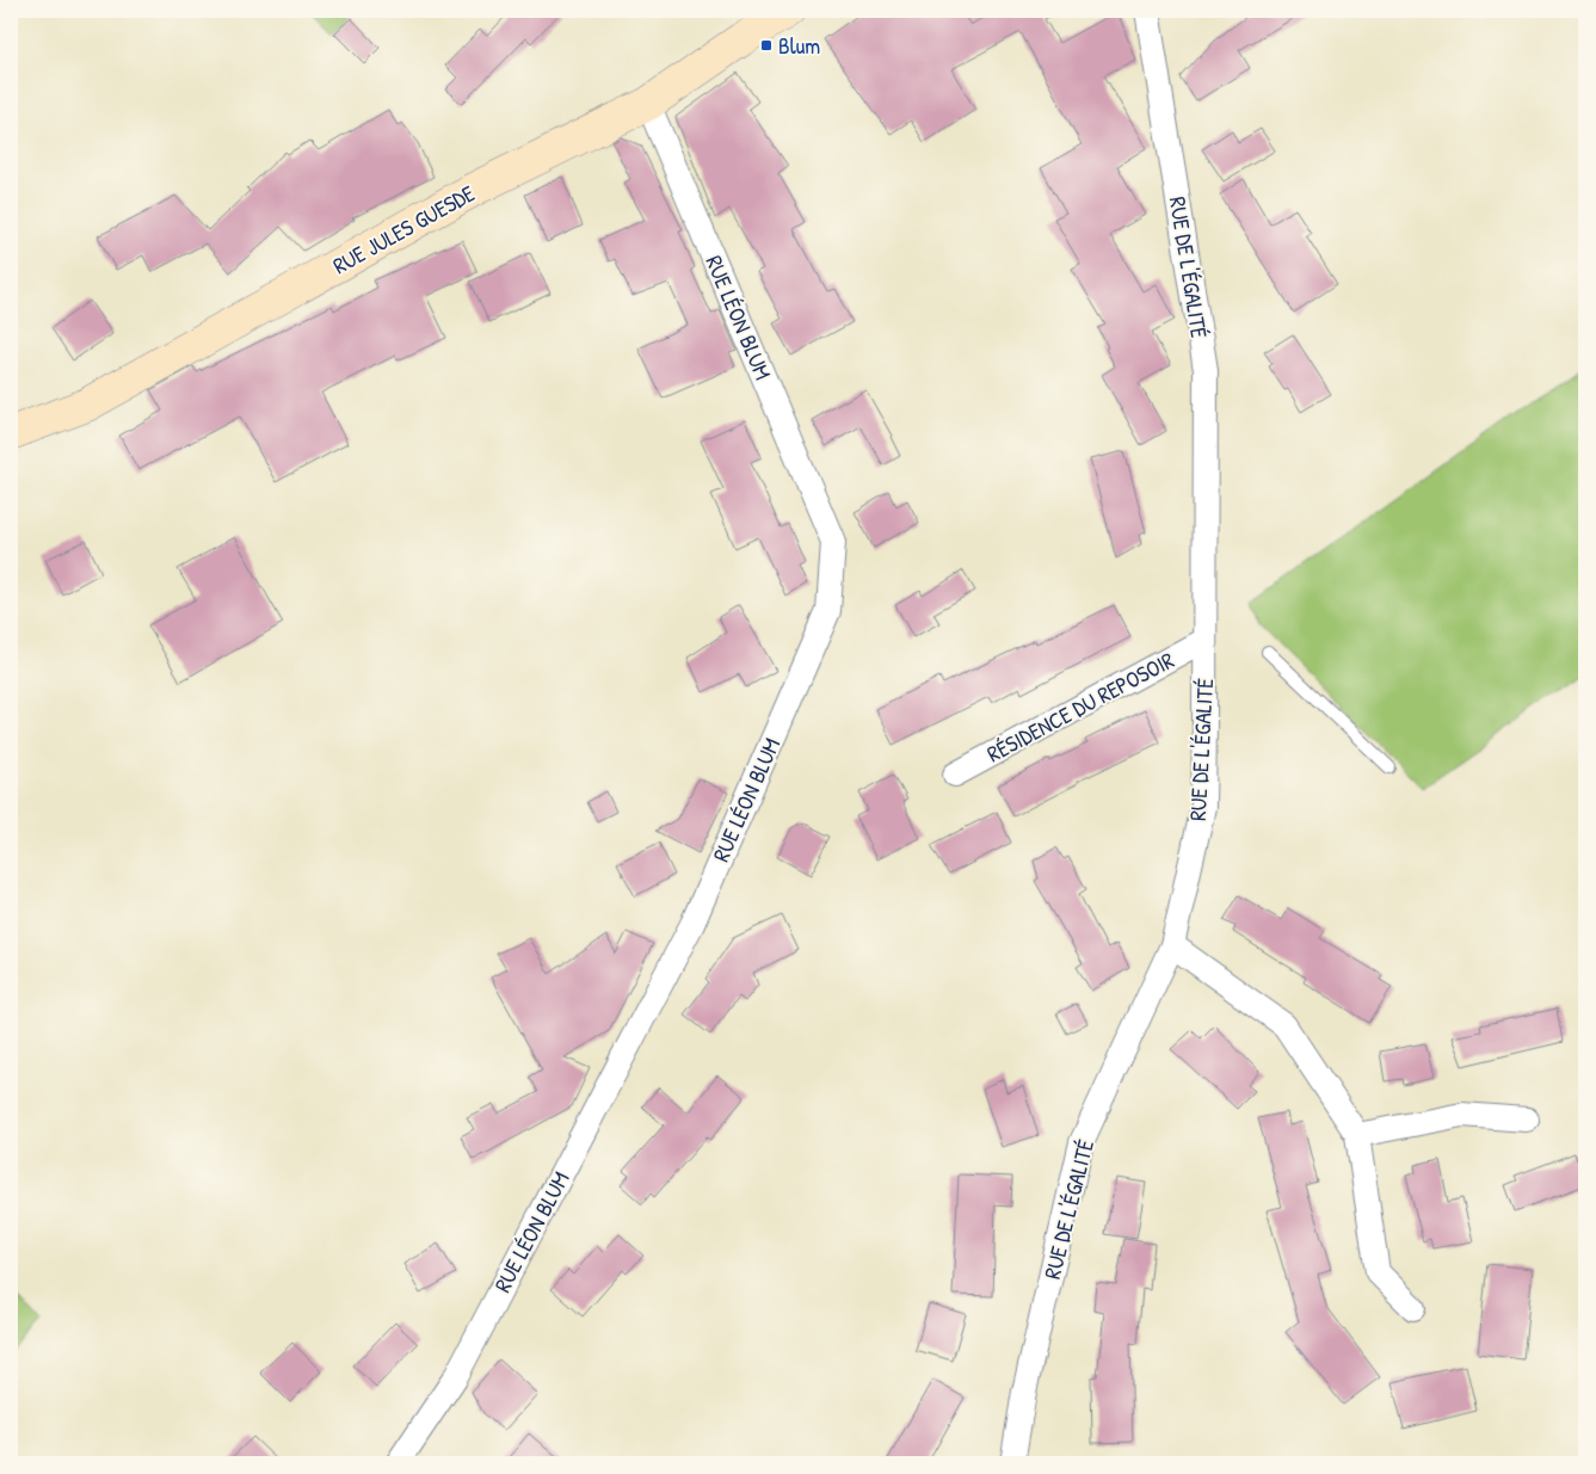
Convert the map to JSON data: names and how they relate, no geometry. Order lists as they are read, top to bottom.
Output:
{
  "streets": {
    "street": [
      "RUE JULES GUESDE",
      "RUE DE L'ÉGALITÉ",
      "RUE LÉON BLUM",
      "RÉSIDENCE DU REPOSOIR"
    ]
  },
  "crossings": [
    ["RUE JULES GUESDE", "RUE LÉON BLUM"],
    ["RUE DE L'ÉGALITÉ", "RÉSIDENCE DU REPOSOIR"]
  ],
  "places": {
    "transit": ["Blum"]
  }
}
